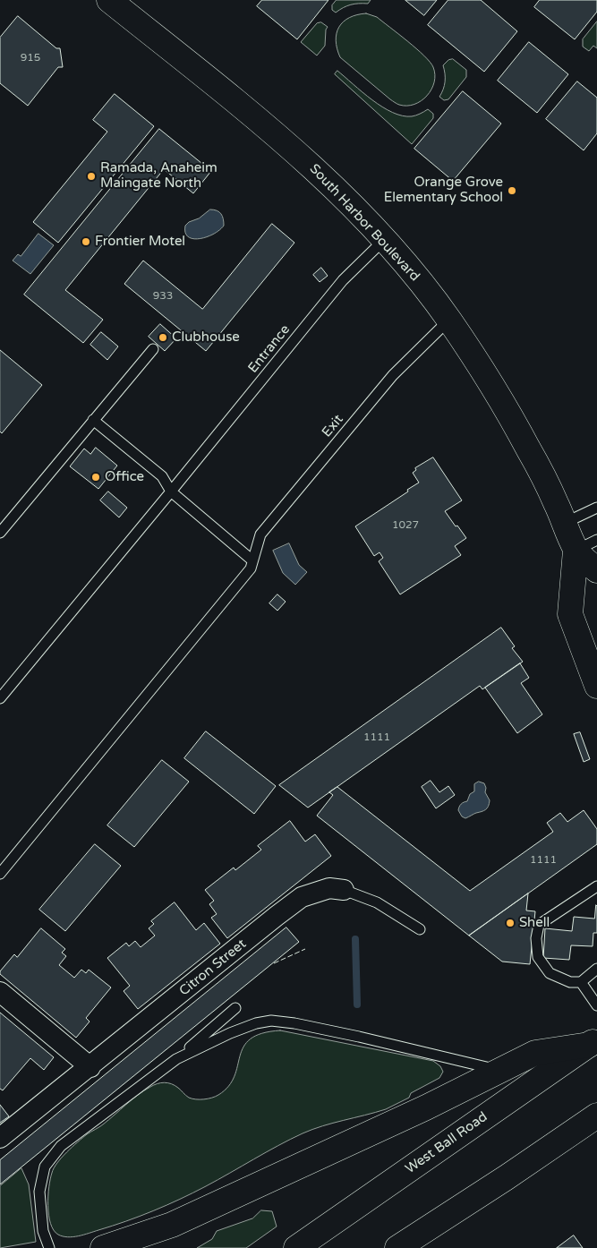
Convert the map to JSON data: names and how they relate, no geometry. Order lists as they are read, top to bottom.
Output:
{
  "streets": {
    "main road": ["South Harbor Boulevard", "West Ball Road"],
    "street": ["Citron Street"],
    "lane": ["Entrance", "Exit"]
  },
  "crossings": [
    ["South Harbor Boulevard", "Entrance"],
    ["South Harbor Boulevard", "Exit"]
  ],
  "places": [
    "Ramada, Anaheim Maingate North",
    "Orange Grove Elementary School",
    "Frontier Motel",
    "Clubhouse",
    "Office",
    "Shell"
  ],
  "house_numbers": [
    "915",
    "933",
    "1027",
    "1111",
    "1111"
  ]
}
